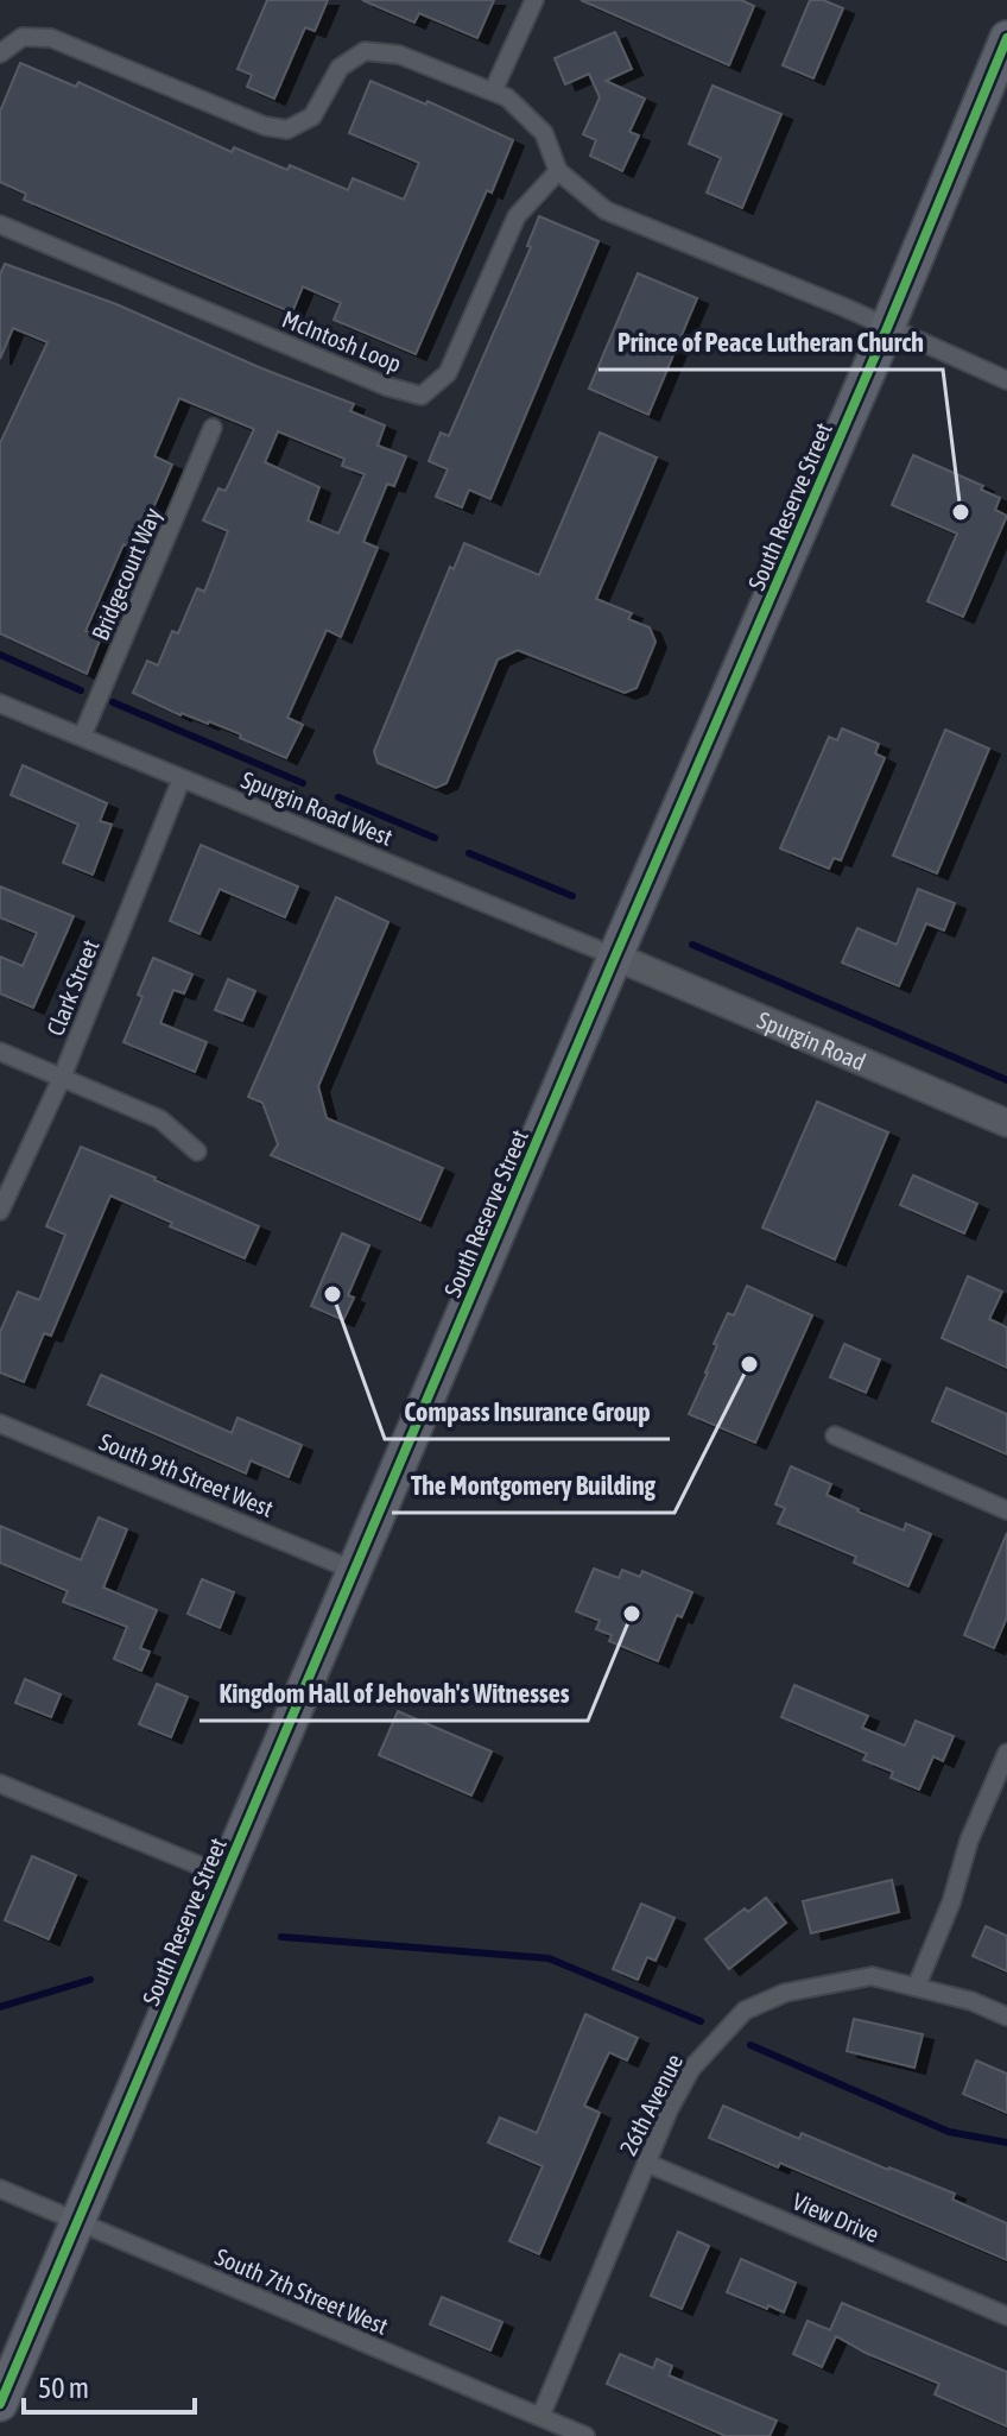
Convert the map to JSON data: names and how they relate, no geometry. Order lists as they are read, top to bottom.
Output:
{
  "streets": {
    "highway": ["South Reserve Street"],
    "street": [
      "McIntosh Loop",
      "Bridgecourt Way",
      "Spurgin Road West",
      "Clark Street",
      "Spurgin Road",
      "South 9th Street West",
      "26th Avenue",
      "View Drive",
      "South 7th Street West"
    ]
  },
  "crossings": [
    ["South Reserve Street", "Spurgin Road West"],
    ["South Reserve Street", "Spurgin Road"],
    ["South Reserve Street", "South 9th Street West"],
    ["South Reserve Street", "South 7th Street West"],
    ["Bridgecourt Way", "Spurgin Road West"],
    ["Spurgin Road West", "Clark Street"],
    ["Spurgin Road West", "Spurgin Road"],
    ["26th Avenue", "View Drive"],
    ["26th Avenue", "South 7th Street West"]
  ],
  "places": [
    "Prince of Peace Lutheran Church",
    "Compass Insurance Group",
    "The Montgomery Building",
    "Kingdom Hall of Jehovah's Witnesses"
  ],
  "scale_bar": "50 m"
}
